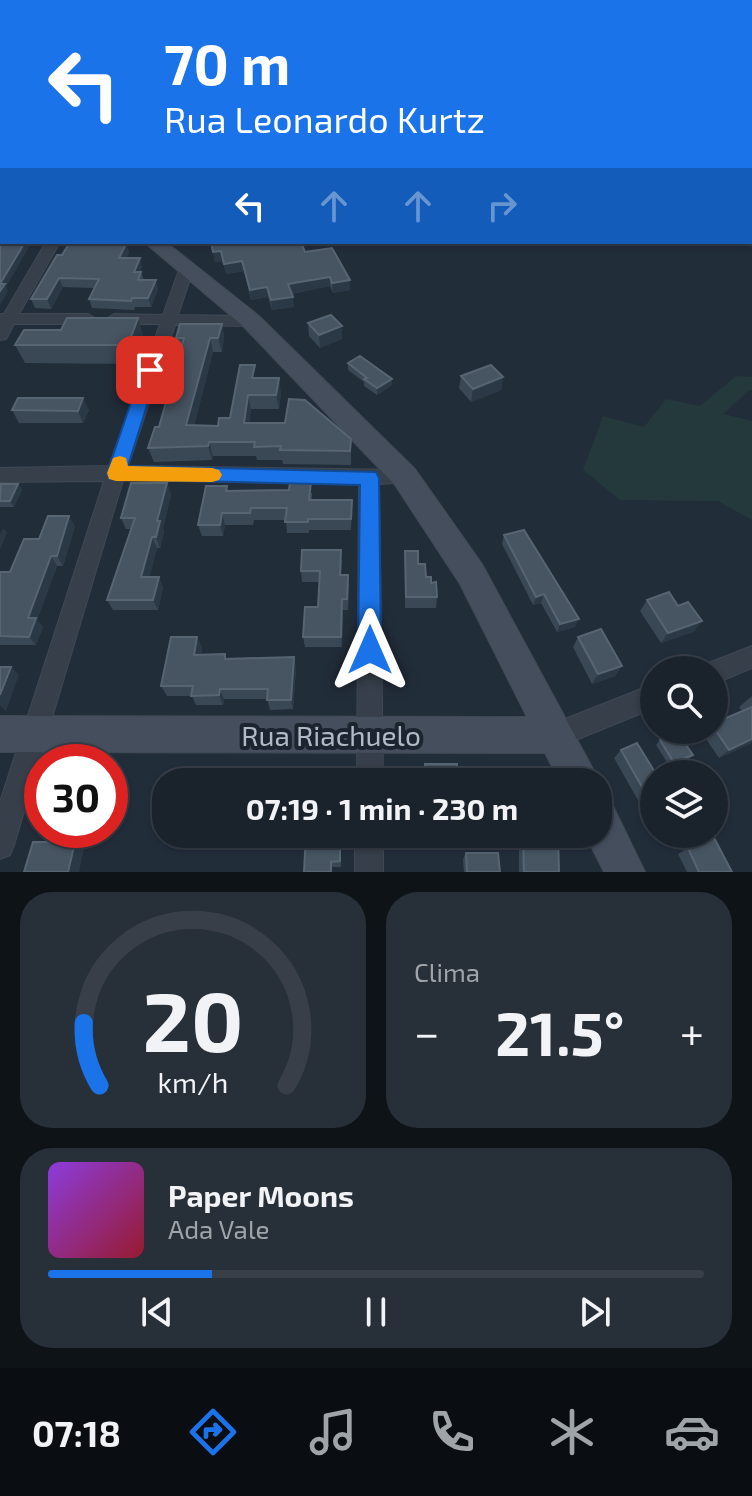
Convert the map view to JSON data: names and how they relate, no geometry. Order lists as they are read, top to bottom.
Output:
{
  "streets": {
    "street": ["Rua Riachuelo"]
  },
  "page": {
    "turn": ["70 m", "Rua Leonardo Kurtz"],
    "limit": "30",
    "trip": "07:19 · 1 min · 230 m",
    "tile": "Clima",
    "heat": ["−", "21.5°", "+"],
    "song": ["Paper Moons", "Ada Vale"],
    "tabs": "07:18",
    "gauge": ["20", "km/h"]
  }
}
